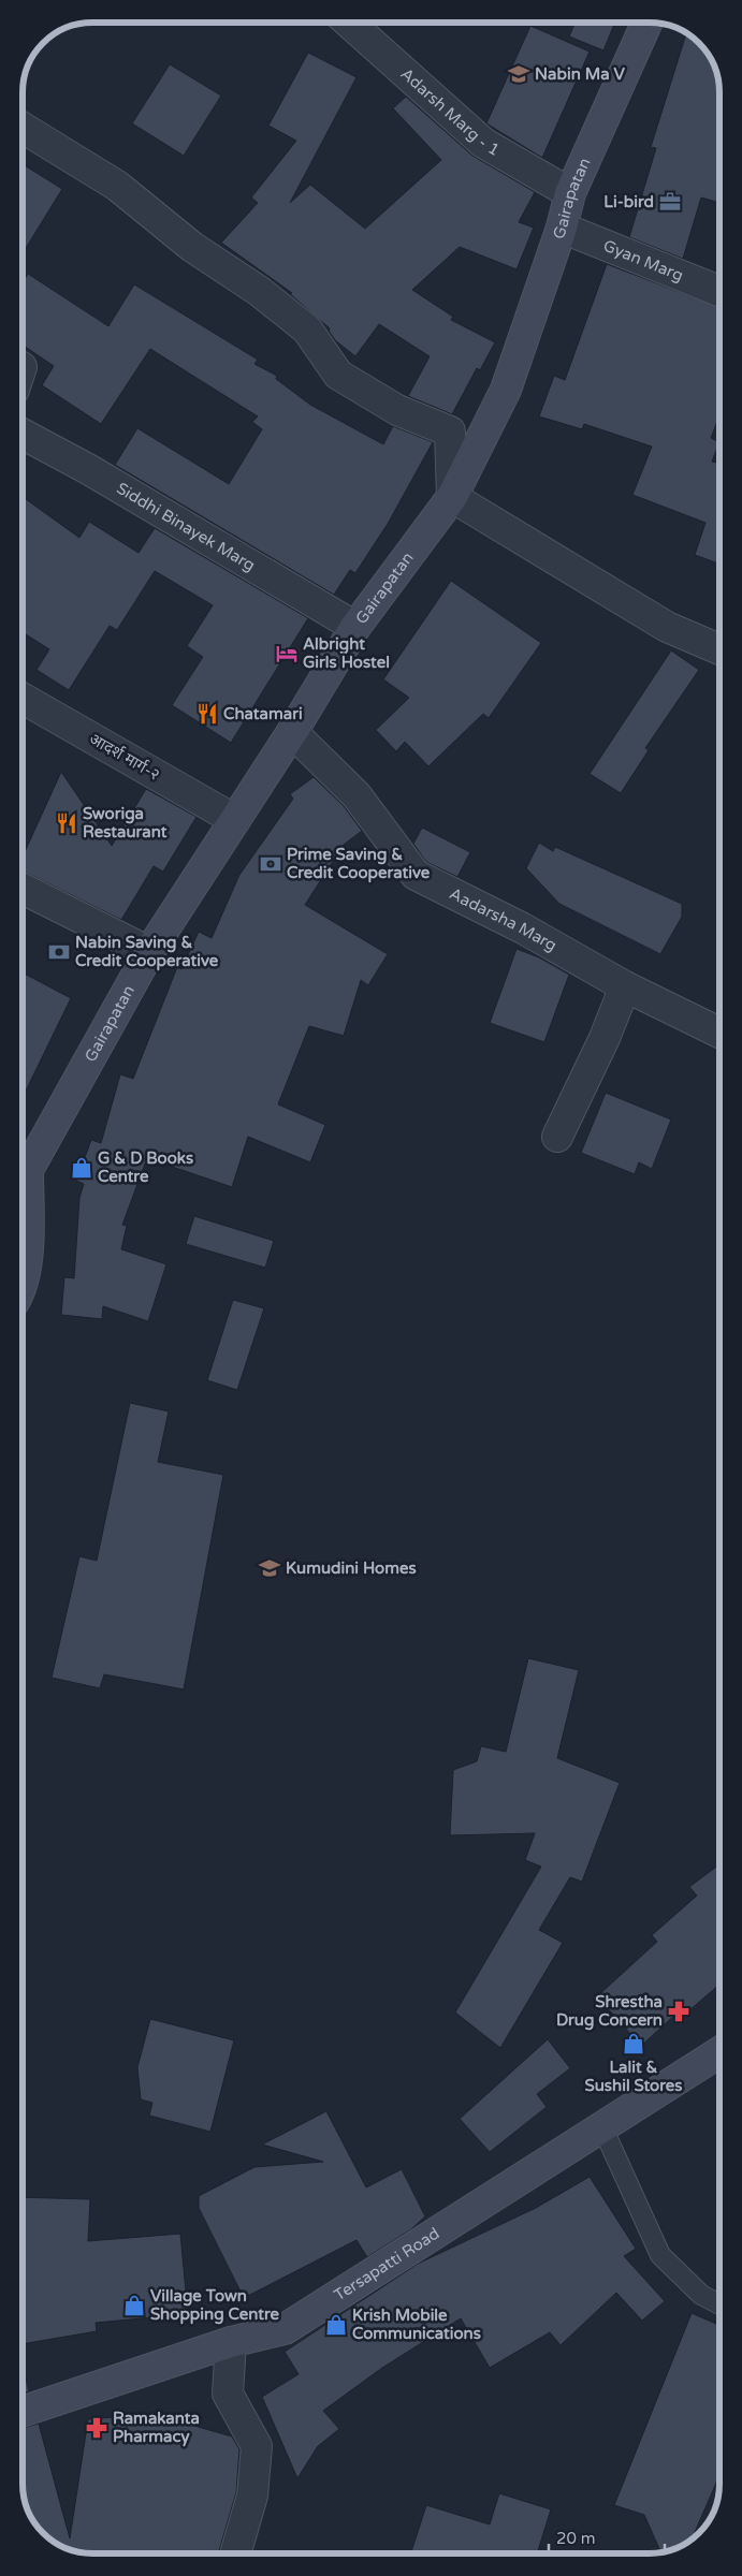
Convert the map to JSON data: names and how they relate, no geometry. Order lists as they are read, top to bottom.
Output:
{
  "streets": {
    "main road": ["Gairapatan", "Tersapatti Road"],
    "street": [
      "Adarsh Marg - 1",
      "Gyan Marg",
      "Siddhi Binayek Marg",
      "आदर्श मार्ग-२",
      "Aadarsha Marg"
    ]
  },
  "crossings": [
    ["Adarsh Marg - 1", "Gairapatan"],
    ["Gairapatan", "Gyan Marg"],
    ["Gairapatan", "Siddhi Binayek Marg"],
    ["Gairapatan", "आदर्श मार्ग-२"],
    ["Gairapatan", "Aadarsha Marg"]
  ],
  "places": {
    "school or university": ["Nabin Ma V", "Kumudini Homes"],
    "office": ["Li-bird"],
    "hotel": ["Albright Girls Hostel"],
    "restaurant": ["Chatamari", "Sworiga Restaurant"],
    "bank": ["Prime Saving & Credit Cooperative", "Nabin Saving & Credit Cooperative"],
    "shop": [
      "G & D Books Centre",
      "Lalit & Sushil Stores",
      "Village Town Shopping Centre",
      "Krish Mobile Communications"
    ],
    "pharmacy": ["Shrestha Drug Concern", "Ramakanta Pharmacy"]
  },
  "scale_bar": "20 m"
}
